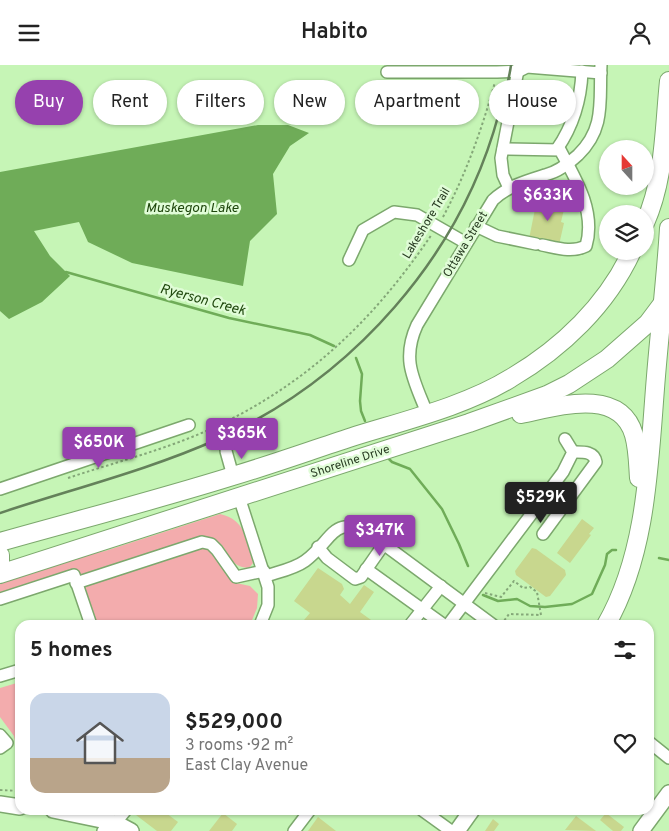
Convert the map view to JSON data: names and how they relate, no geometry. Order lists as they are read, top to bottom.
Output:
{
  "streets": {
    "highway": ["Shoreline Drive"],
    "street": ["Ottawa Street"],
    "path": ["Lakeshore Trail"]
  },
  "crossings": [
    ["Ottawa Street", "Shoreline Drive"]
  ],
  "water": ["Muskegon Lake", "Ryerson Creek"],
  "north": "top",
  "page": {
    "header": "Habito",
    "chip": [
      "Buy",
      "Rent",
      "Filters",
      "New",
      "Apartment",
      "House"
    ],
    "price": [
      "$633K",
      "$365K",
      "$650K",
      "$529K",
      "$347K"
    ],
    "heading": "5 homes",
    "list": [
      {
        "name": "$529,000",
        "note": "3 rooms · 92 m² · East Clay Avenue"
      }
    ]
  }
}
